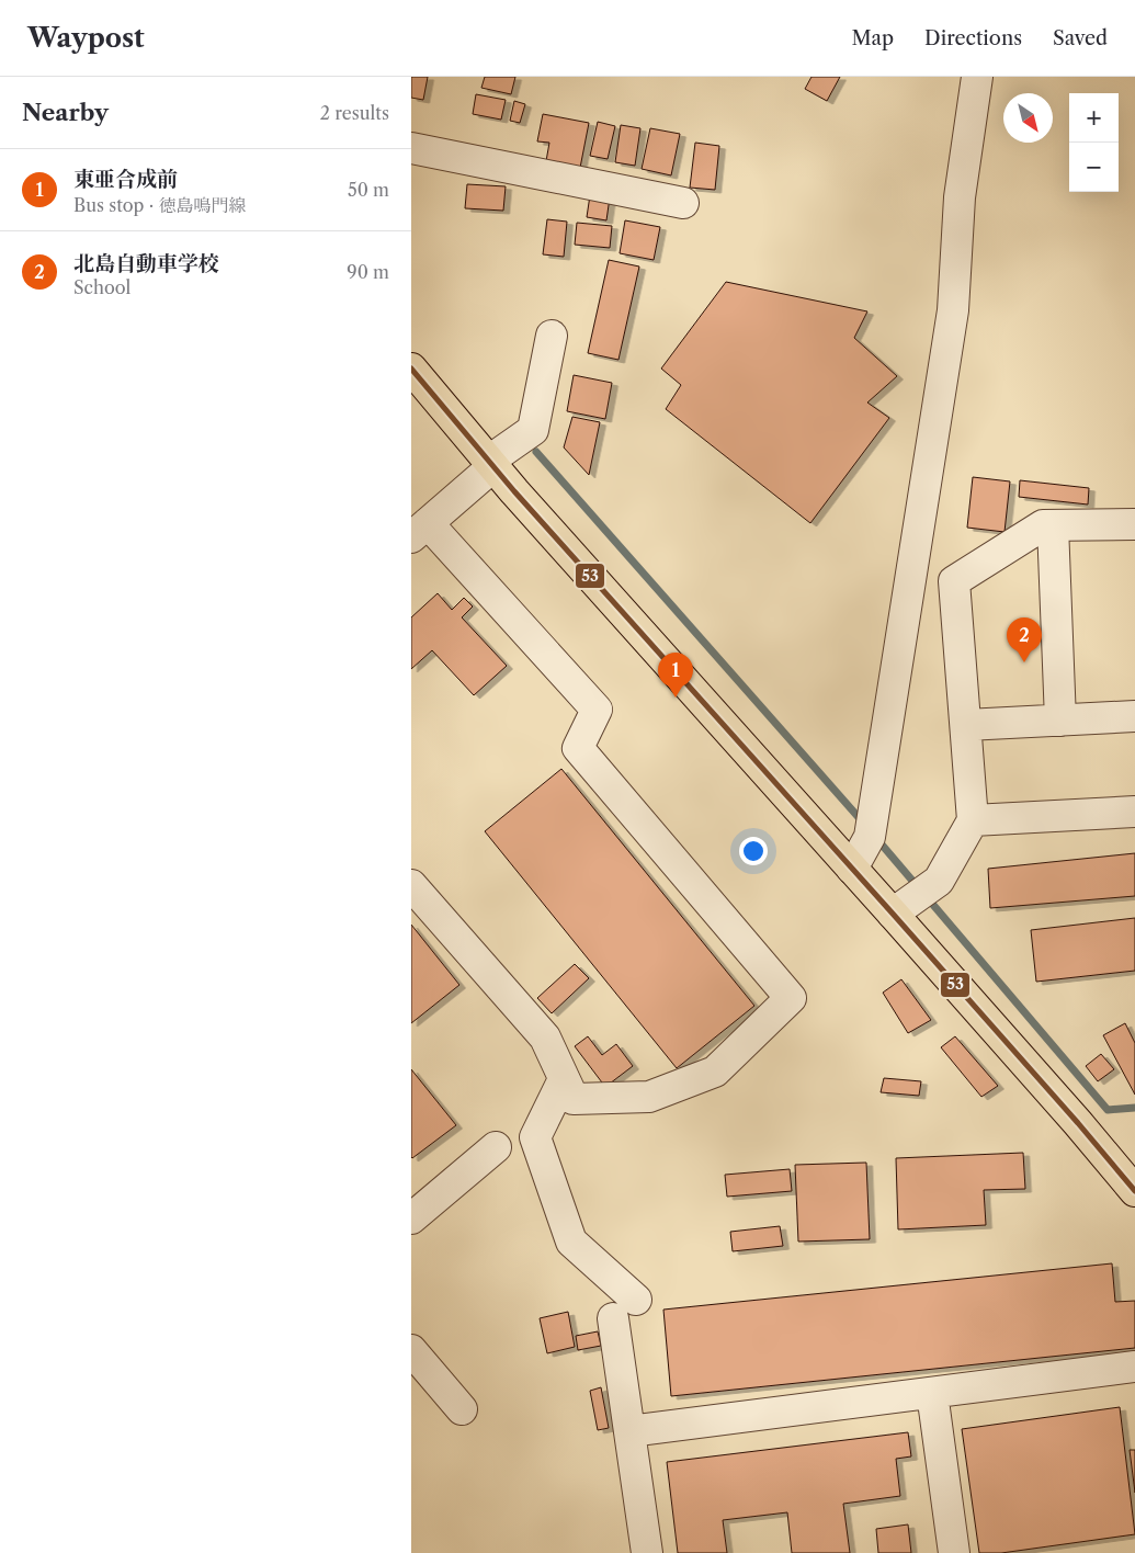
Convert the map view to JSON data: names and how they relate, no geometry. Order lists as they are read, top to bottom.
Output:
{
  "lines": ["transit line 53"],
  "north": "bottom right",
  "page": {
    "header": "Waypost",
    "nav": ["Map", "Directions", "Saved"],
    "heading": ["Nearby", "2 results"],
    "map_buttons": ["+", "−"],
    "list": [
      {
        "mark": "1",
        "name": "東亜合成前",
        "note": "Bus stop · 徳島鳴門線",
        "value": "50 m"
      },
      {
        "mark": "2",
        "name": "北島自動車学校",
        "note": "School",
        "value": "90 m"
      }
    ],
    "pins": ["2", "1"]
  }
}
